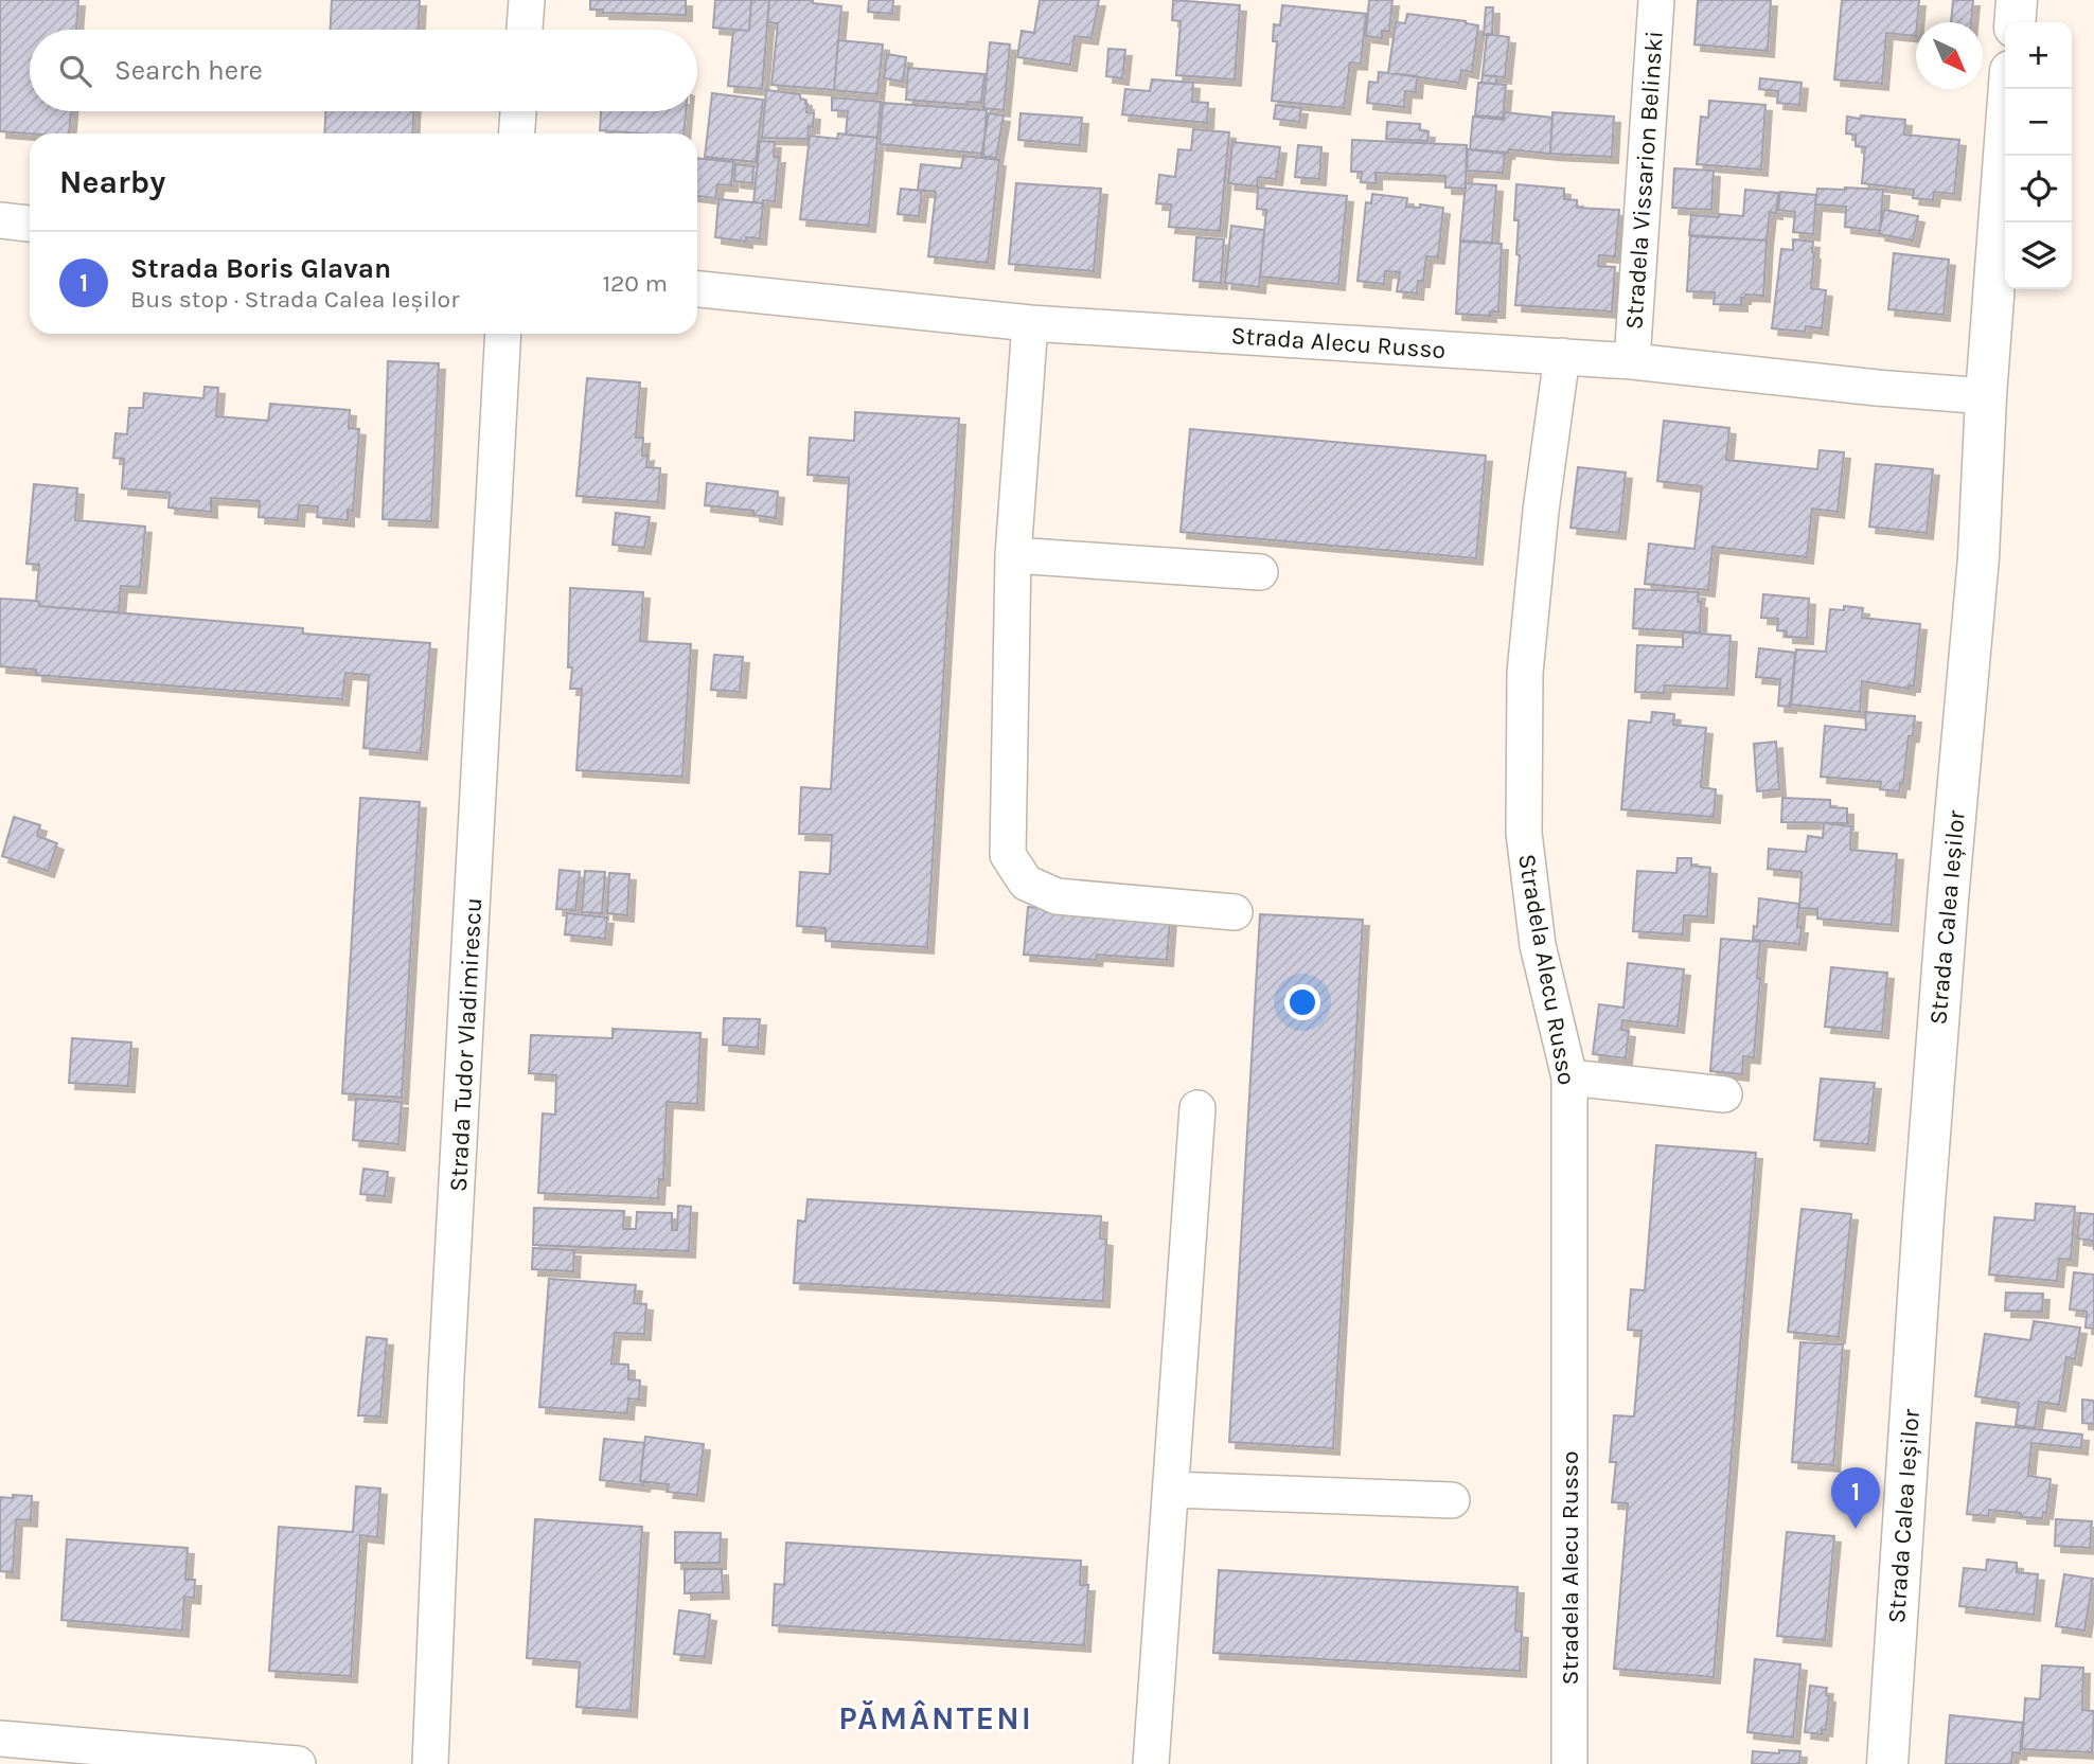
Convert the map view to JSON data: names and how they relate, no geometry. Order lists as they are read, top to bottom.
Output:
{
  "streets": {
    "street": [
      "Stradela Vissarion Belinski",
      "Strada Alecu Russo",
      "Strada Calea Ieșilor",
      "Stradela Alecu Russo",
      "Strada Tudor Vladimirescu"
    ]
  },
  "crossings": [
    ["Stradela Vissarion Belinski", "Strada Alecu Russo"],
    ["Strada Alecu Russo", "Strada Calea Ieșilor"],
    ["Strada Alecu Russo", "Stradela Alecu Russo"]
  ],
  "districts": ["PĂMÂNTENI"],
  "north": "bottom right",
  "page": {
    "map_buttons": ["+", "−"],
    "search": "Search here",
    "heading": "Nearby",
    "list": [
      {
        "mark": "1",
        "name": "Strada Boris Glavan",
        "note": "Bus stop · Strada Calea Ieșilor",
        "value": "120 m"
      }
    ],
    "pins": "1"
  }
}
